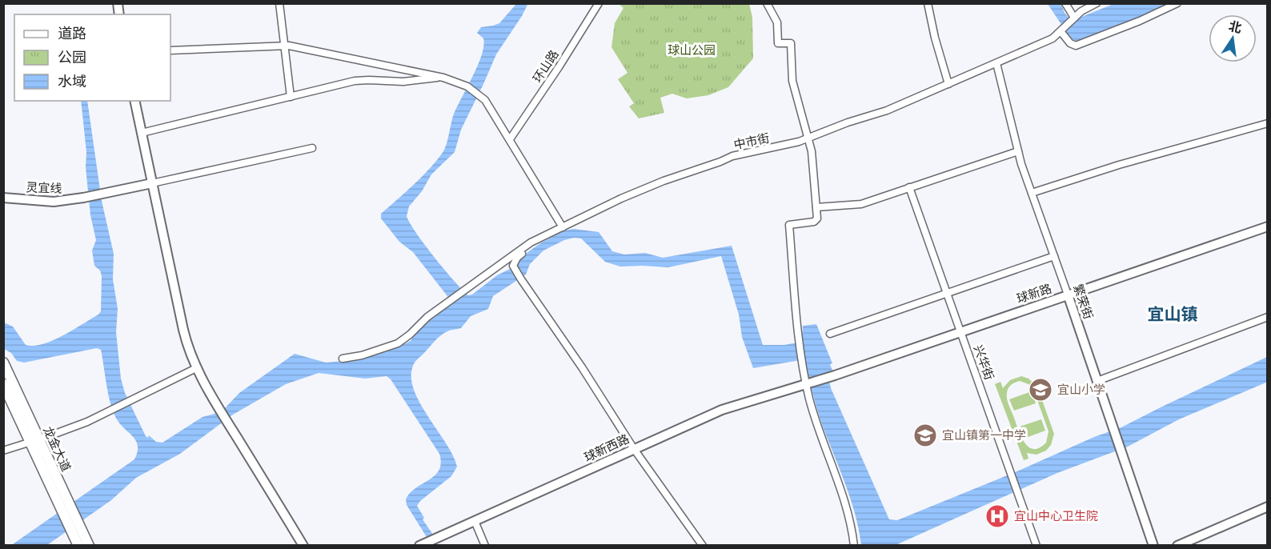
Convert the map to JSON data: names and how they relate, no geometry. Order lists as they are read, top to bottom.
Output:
{
  "streets": {
    "main road": ["龙金大道"],
    "street": [
      "环山路",
      "中市街",
      "灵宜线",
      "球新路",
      "繁荣街",
      "兴华街",
      "球新西路"
    ]
  },
  "crossings": [
    ["中市街", "繁荣街"],
    ["球新路", "繁荣街"],
    ["球新路", "兴华街"],
    ["球新路", "球新西路"]
  ],
  "districts": ["宜山镇"],
  "parks": ["球山公园"],
  "places": {
    "school or university": ["宜山小学", "宜山镇第一中学"],
    "hospital": ["宜山中心卫生院"]
  },
  "legend": ["道路", "公园", "水域"],
  "north": "top"
}
